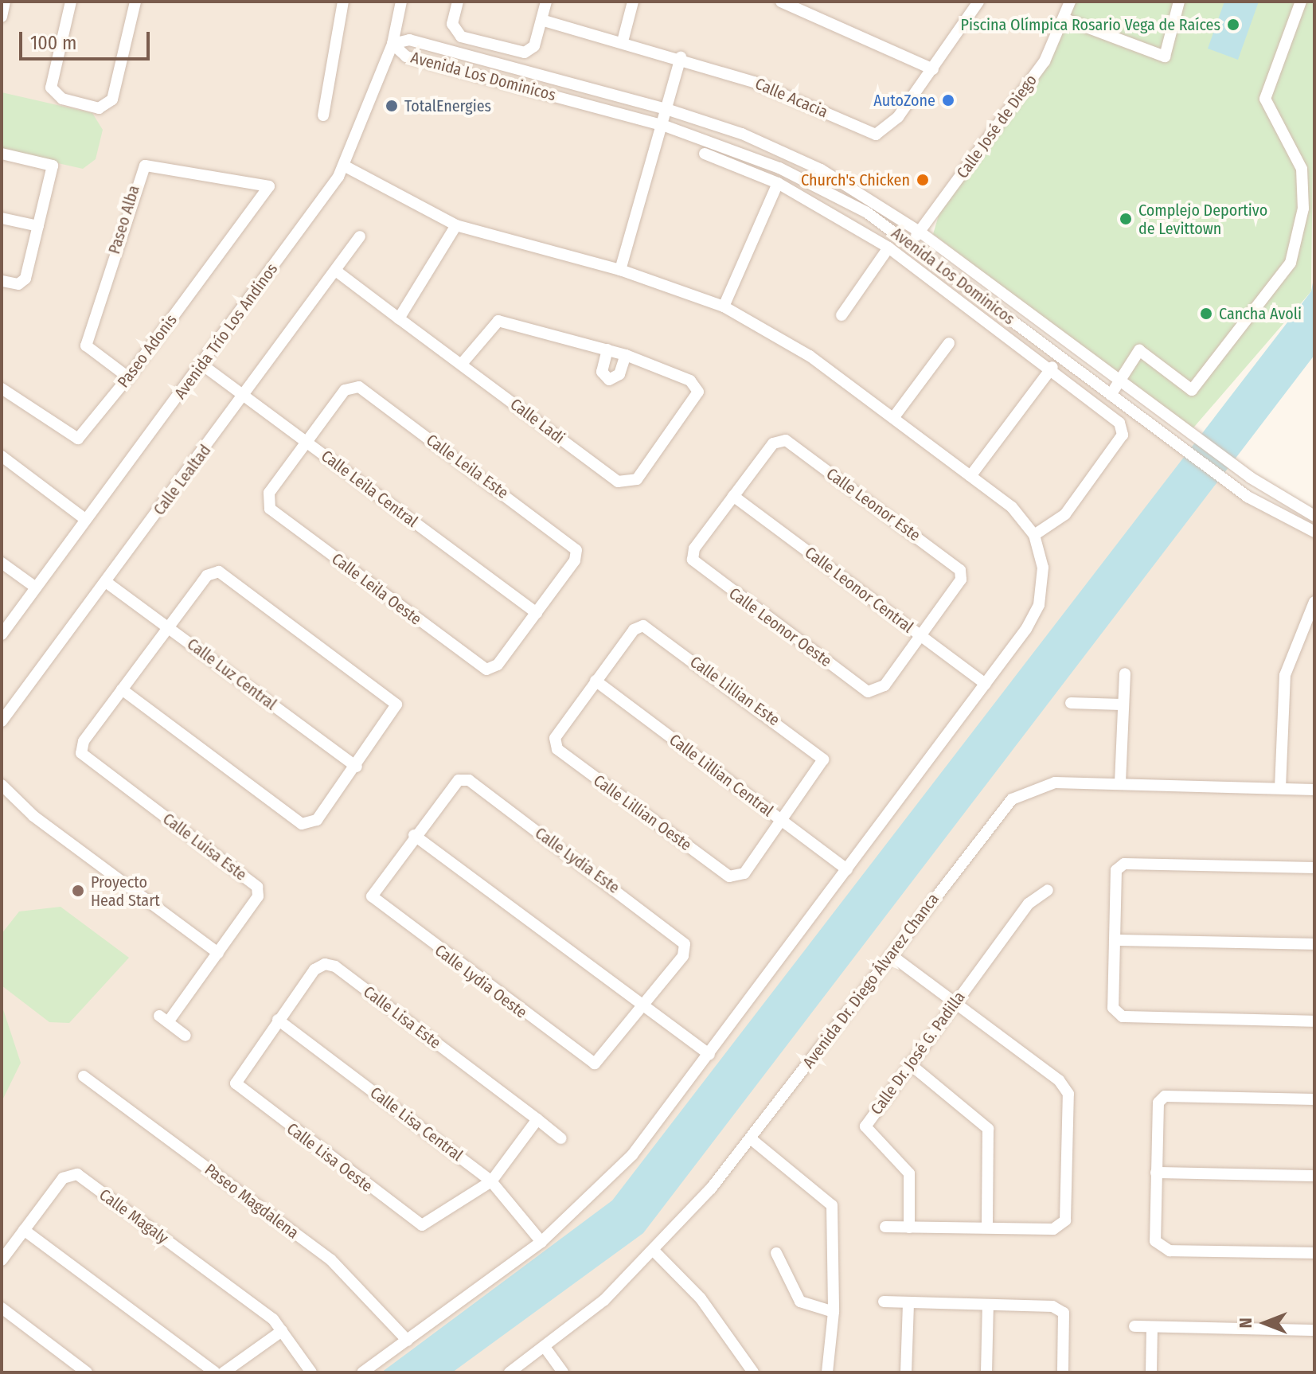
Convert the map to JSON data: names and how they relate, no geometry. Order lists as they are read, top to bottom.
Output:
{
  "streets": {
    "street": [
      "Avenida Los Dominicos",
      "Calle Acacia",
      "Calle José de Diego",
      "Paseo Alba",
      "Avenida Trío Los Andinos",
      "Paseo Adonis",
      "Calle Ladi",
      "Calle Leila Este",
      "Calle Lealtad",
      "Calle Leila Central",
      "Calle Leonor Este",
      "Calle Leila Oeste",
      "Calle Leonor Central",
      "Calle Leonor Oeste",
      "Calle Luz Central",
      "Calle Lillian Este",
      "Calle Lillian Central",
      "Calle Lillian Oeste",
      "Calle Luisa Este",
      "Calle Lydia Este",
      "Avenida Dr. Diego Álvarez Chanca",
      "Calle Lydia Oeste",
      "Calle Lisa Este",
      "Calle Dr. José G. Padilla",
      "Calle Lisa Central",
      "Calle Lisa Oeste",
      "Paseo Magdalena",
      "Calle Magaly"
    ]
  },
  "crossings": [
    ["Avenida Los Dominicos", "Calle José de Diego"],
    ["Avenida Los Dominicos", "Avenida Trío Los Andinos"],
    ["Paseo Alba", "Paseo Adonis"],
    ["Avenida Trío Los Andinos", "Calle Leila Central"],
    ["Calle Ladi", "Calle Lealtad"],
    ["Calle Leila Este", "Calle Leila Central"],
    ["Calle Leila Este", "Calle Leila Oeste"],
    ["Calle Lealtad", "Calle Leila Central"],
    ["Calle Lealtad", "Calle Luz Central"],
    ["Calle Leila Central", "Calle Leila Oeste"],
    ["Calle Leonor Este", "Calle Leonor Central"],
    ["Calle Leonor Este", "Calle Leonor Oeste"],
    ["Calle Leonor Central", "Calle Leonor Oeste"],
    ["Calle Lillian Este", "Calle Lillian Central"],
    ["Calle Lillian Este", "Calle Lillian Oeste"],
    ["Calle Lillian Central", "Calle Lillian Oeste"],
    ["Calle Lydia Este", "Calle Lydia Oeste"],
    ["Calle Lisa Este", "Calle Lisa Central"],
    ["Calle Lisa Este", "Calle Lisa Oeste"],
    ["Calle Lisa Central", "Calle Lisa Oeste"]
  ],
  "places": [
    "Piscina Olímpica Rosario Vega de Raíces",
    "AutoZone",
    "TotalEnergies",
    "Church's Chicken",
    "Complejo Deportivo de Levittown",
    "Cancha Avoli",
    "Proyecto Head Start"
  ],
  "scale_bar": "100 m",
  "north": "left"
}
